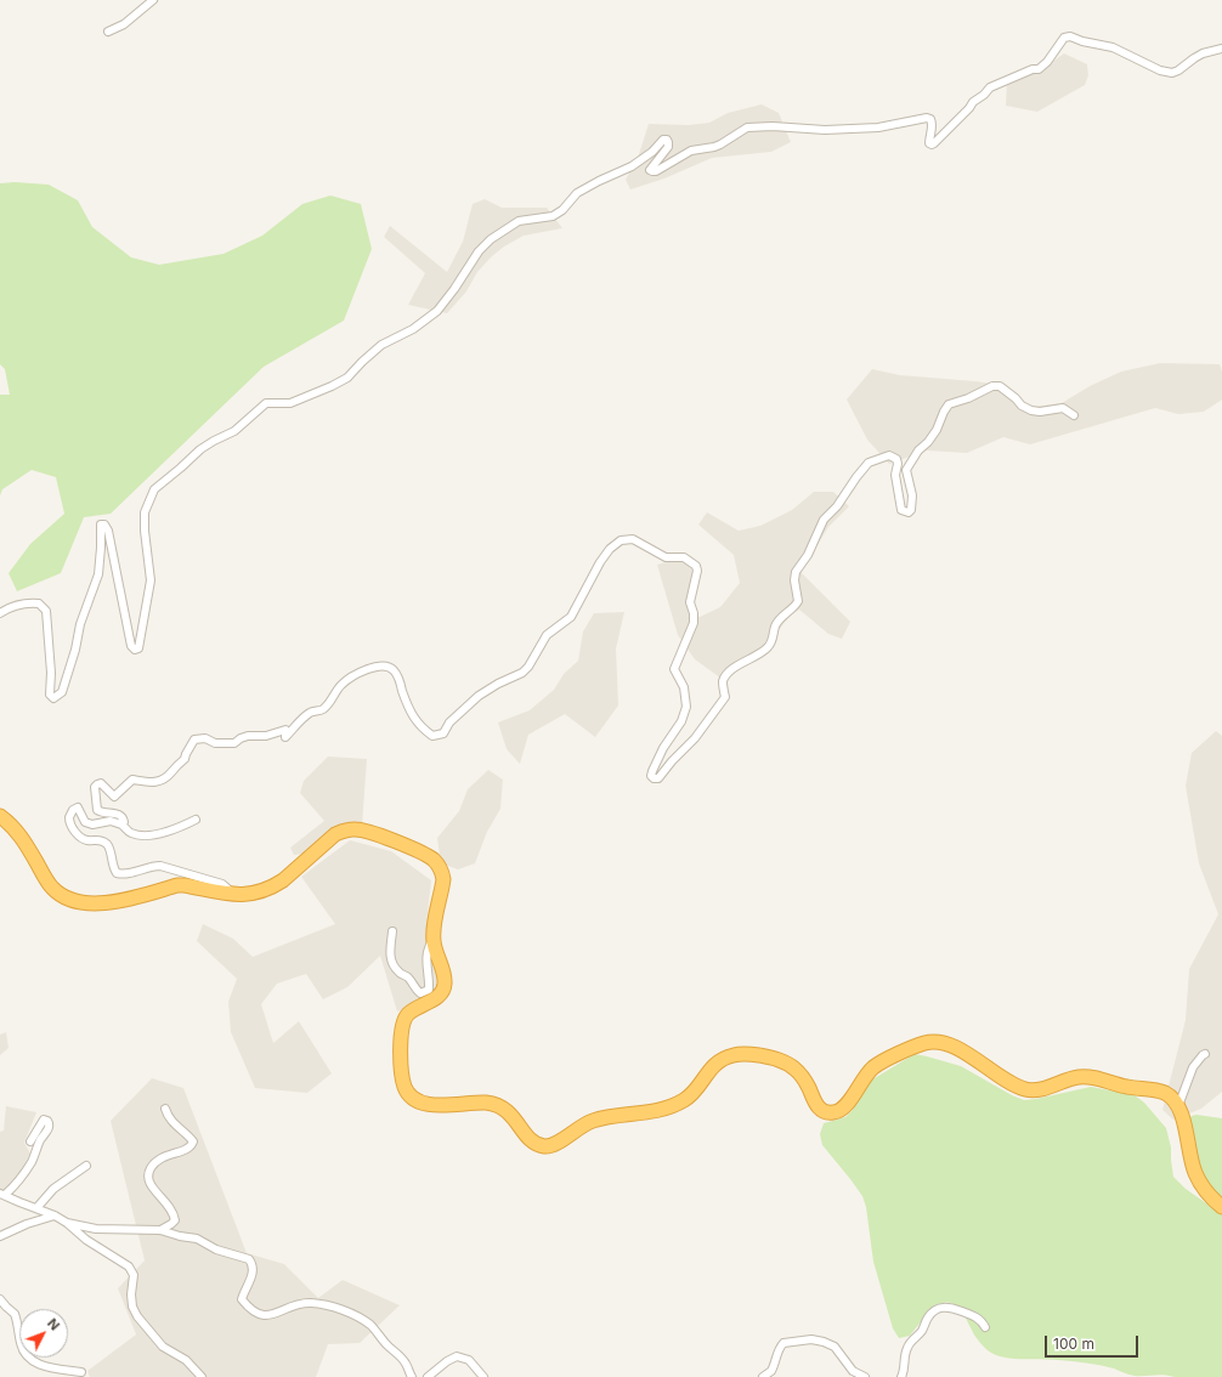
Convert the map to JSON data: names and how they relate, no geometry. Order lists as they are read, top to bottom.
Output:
{
  "scale_bar": "100 m",
  "north": "top right"
}
